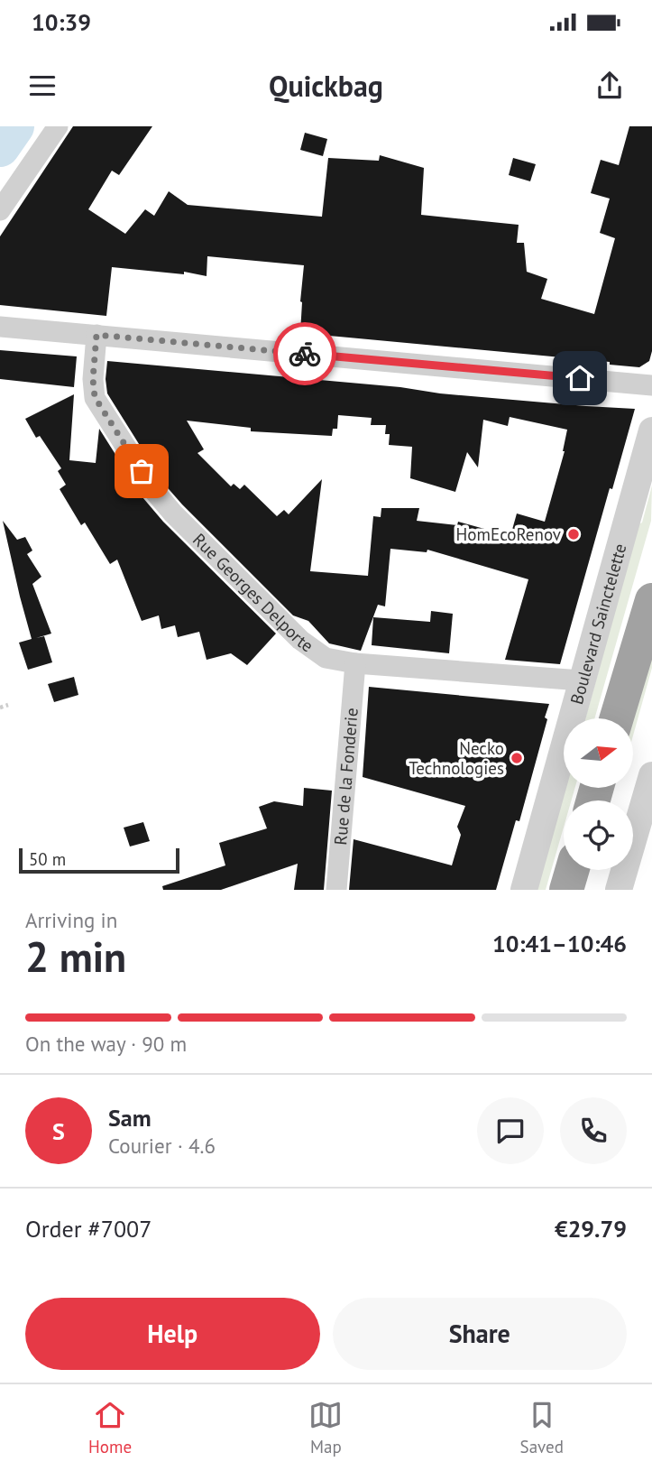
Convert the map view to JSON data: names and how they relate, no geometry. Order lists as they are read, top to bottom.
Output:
{
  "streets": {
    "street": ["Rue Georges Delporte", "Boulevard Sainctelette", "Rue de la Fonderie"]
  },
  "crossings": [
    ["Rue Georges Delporte", "Boulevard Sainctelette"],
    ["Rue Georges Delporte", "Rue de la Fonderie"]
  ],
  "places": ["HomEcoRenov", "Necko Technologies"],
  "scale_bar": "50 m",
  "north": "right",
  "page": {
    "status": "10:39",
    "header": "Quickbag",
    "scale": "50 m",
    "heading": ["2 min", "Arriving in", "10:41–10:46"],
    "panel": [
      "Sam",
      "Courier · 4.6",
      "Order #7007",
      "€29.79"
    ],
    "bar": "On the way · 90 m",
    "round": "S",
    "buttons": ["Help", "Share"],
    "tabs": ["Home", "Map", "Saved"]
  }
}
